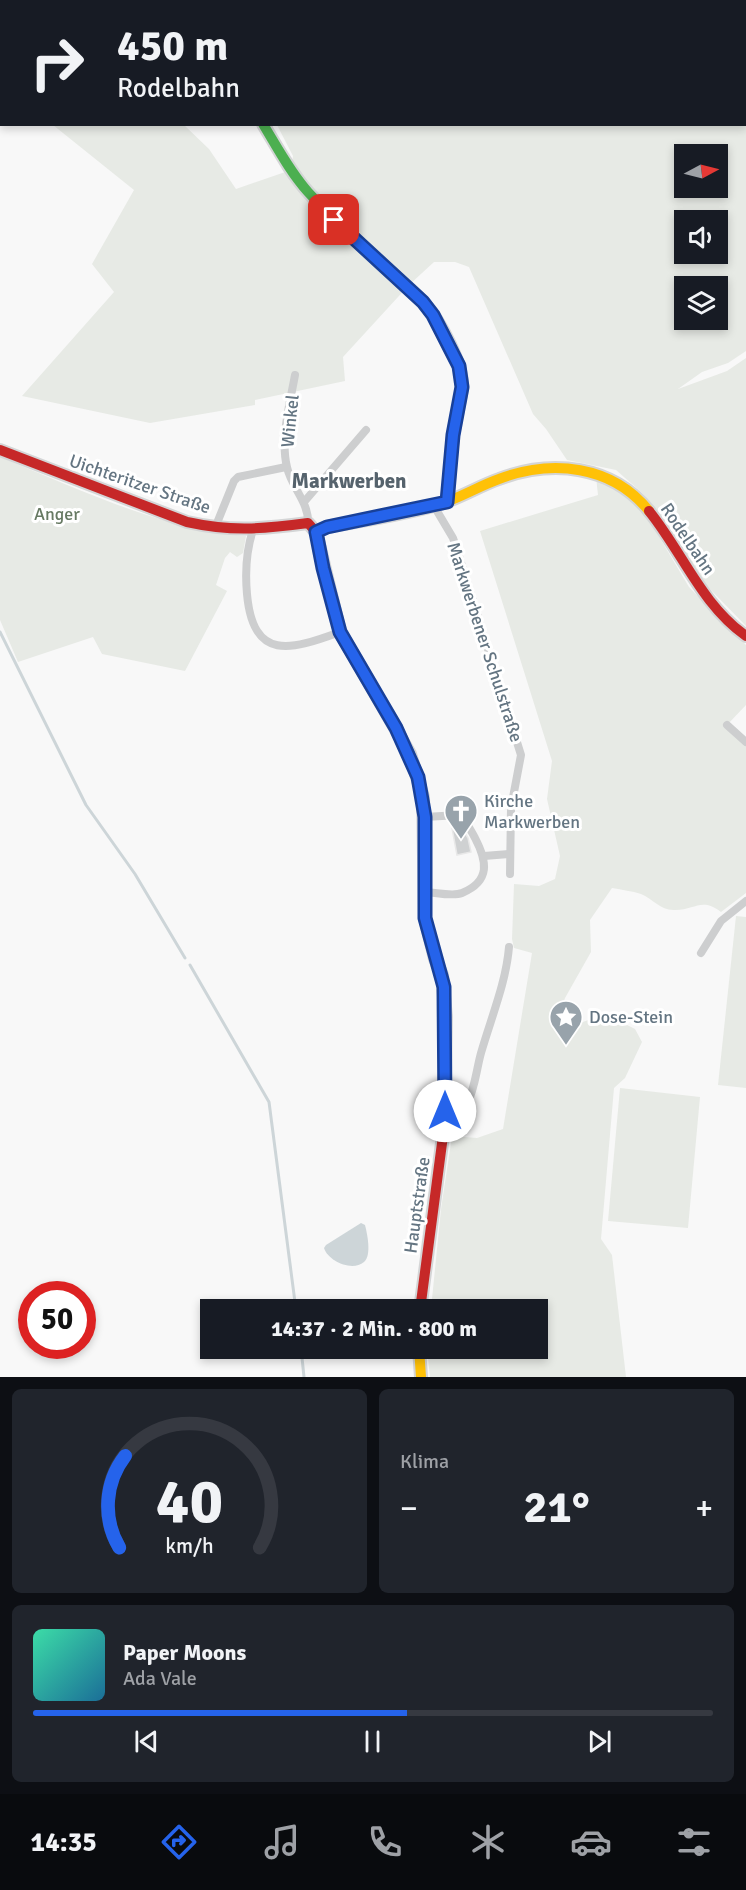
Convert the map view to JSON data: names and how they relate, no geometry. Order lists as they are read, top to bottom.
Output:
{
  "streets": {
    "main road": ["Uichteritzer Straße", "Rodelbahn", "Hauptstraße"],
    "street": ["Winkel", "Markwerbener Schulstraße"]
  },
  "crossings": [
    ["Winkel", "Uichteritzer Straße"],
    ["Rodelbahn", "Markwerbener Schulstraße"],
    ["Rodelbahn", "Hauptstraße"]
  ],
  "districts": ["Markwerben"],
  "parks": ["Anger"],
  "places": {
    "church": ["Kirche Markwerben"],
    "place": ["Dose-Stein"]
  },
  "north": "right",
  "page": {
    "turn": ["450 m", "Rodelbahn"],
    "limit": "50",
    "trip": "14:37 · 2 Min. · 800 m",
    "tile": "Klima",
    "heat": ["−", "21°", "+"],
    "song": ["Paper Moons", "Ada Vale"],
    "tabs": "14:35",
    "gauge": ["40", "km/h"]
  }
}
